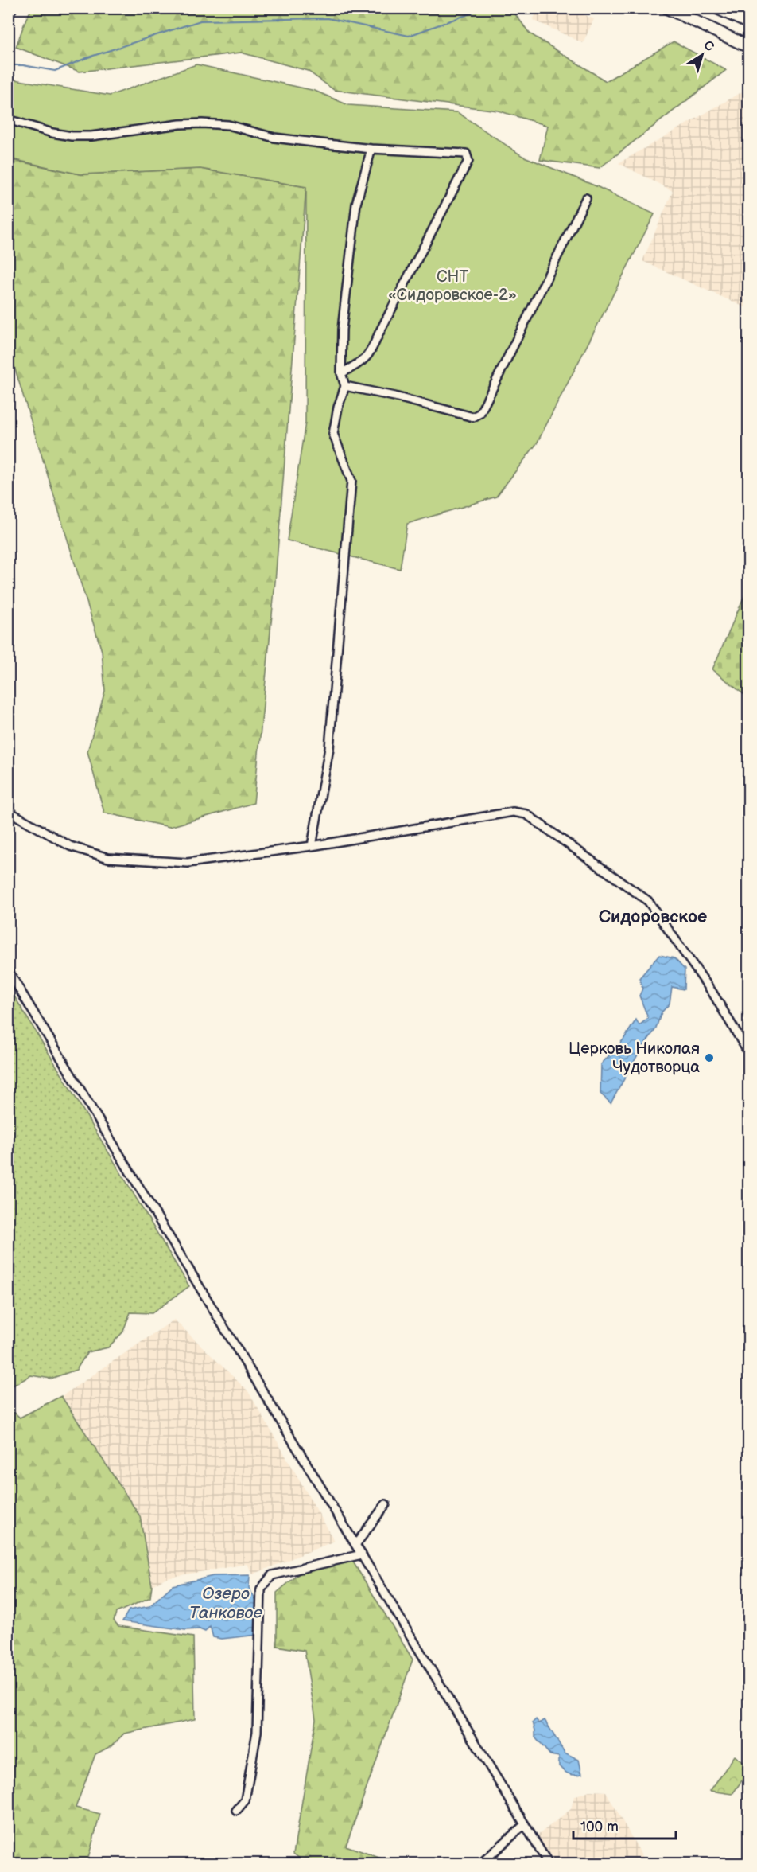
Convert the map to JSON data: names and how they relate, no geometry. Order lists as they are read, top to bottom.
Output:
{
  "districts": ["Сидоровское"],
  "water": ["Озеро Танковое"],
  "parks": ["СНТ «Сидоровское-2»"],
  "places": ["Церковь Николая Чудотворца"],
  "scale_bar": "100 m",
  "north": "top right"
}
